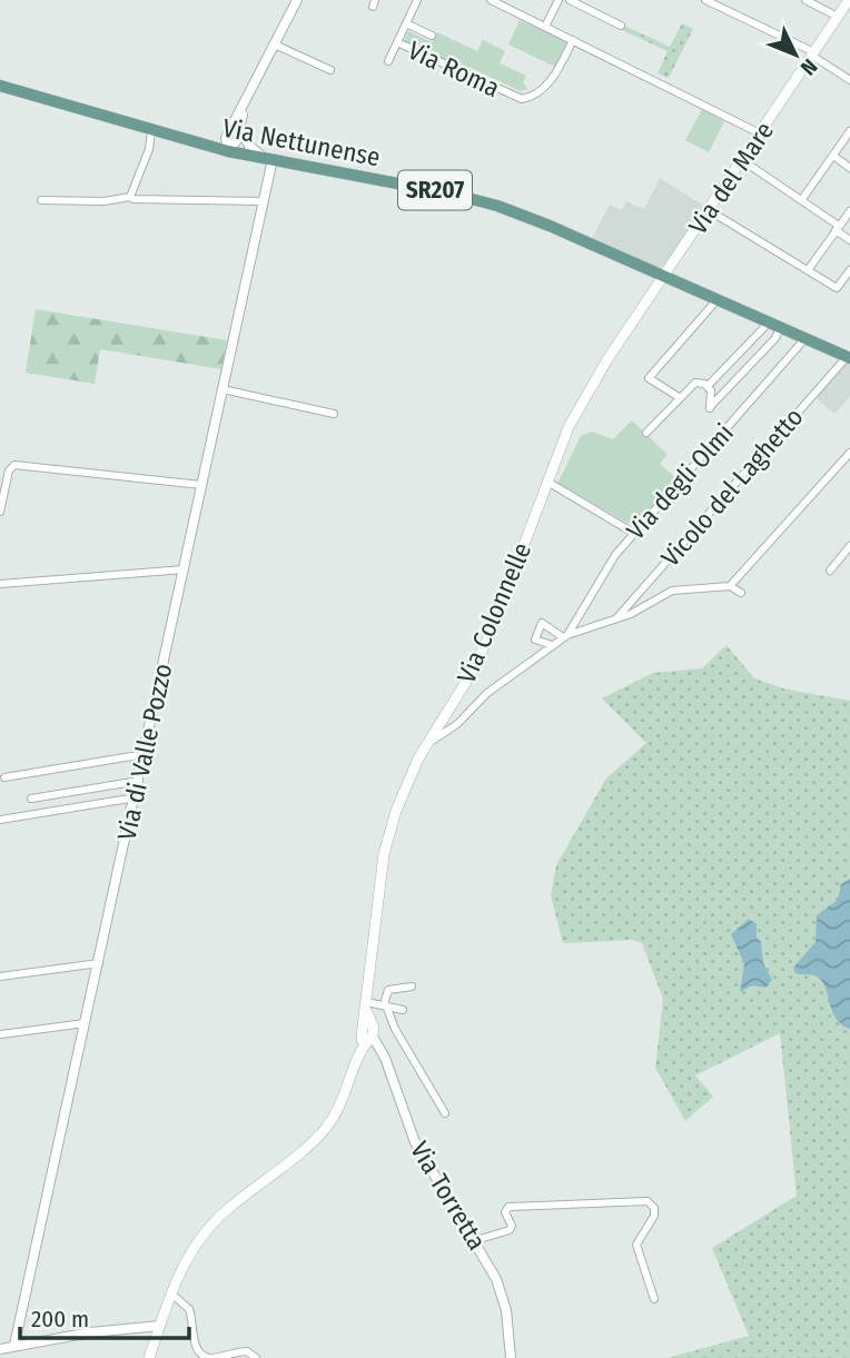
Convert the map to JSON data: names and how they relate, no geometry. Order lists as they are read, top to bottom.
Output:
{
  "streets": {
    "main road": [
      "Via Nettunense",
      "Via del Mare",
      "SR207",
      "Via Colonnelle"
    ],
    "street": [
      "Via Roma",
      "Via degli Olmi",
      "Vicolo del Laghetto",
      "Via di Valle Pozzo",
      "Via Torretta"
    ]
  },
  "crossings": [
    ["Via Nettunense", "Via del Mare"],
    ["Via Nettunense", "Via degli Olmi"],
    ["Via Nettunense", "Vicolo del Laghetto"],
    ["Via Nettunense", "Via Colonnelle"],
    ["Via Nettunense", "Via di Valle Pozzo"],
    ["Via del Mare", "Via Colonnelle"],
    ["Via degli Olmi", "Vicolo del Laghetto"],
    ["Vicolo del Laghetto", "Via Colonnelle"],
    ["Via Colonnelle", "Via Torretta"]
  ],
  "scale_bar": "200 m",
  "north": "bottom right"
}
